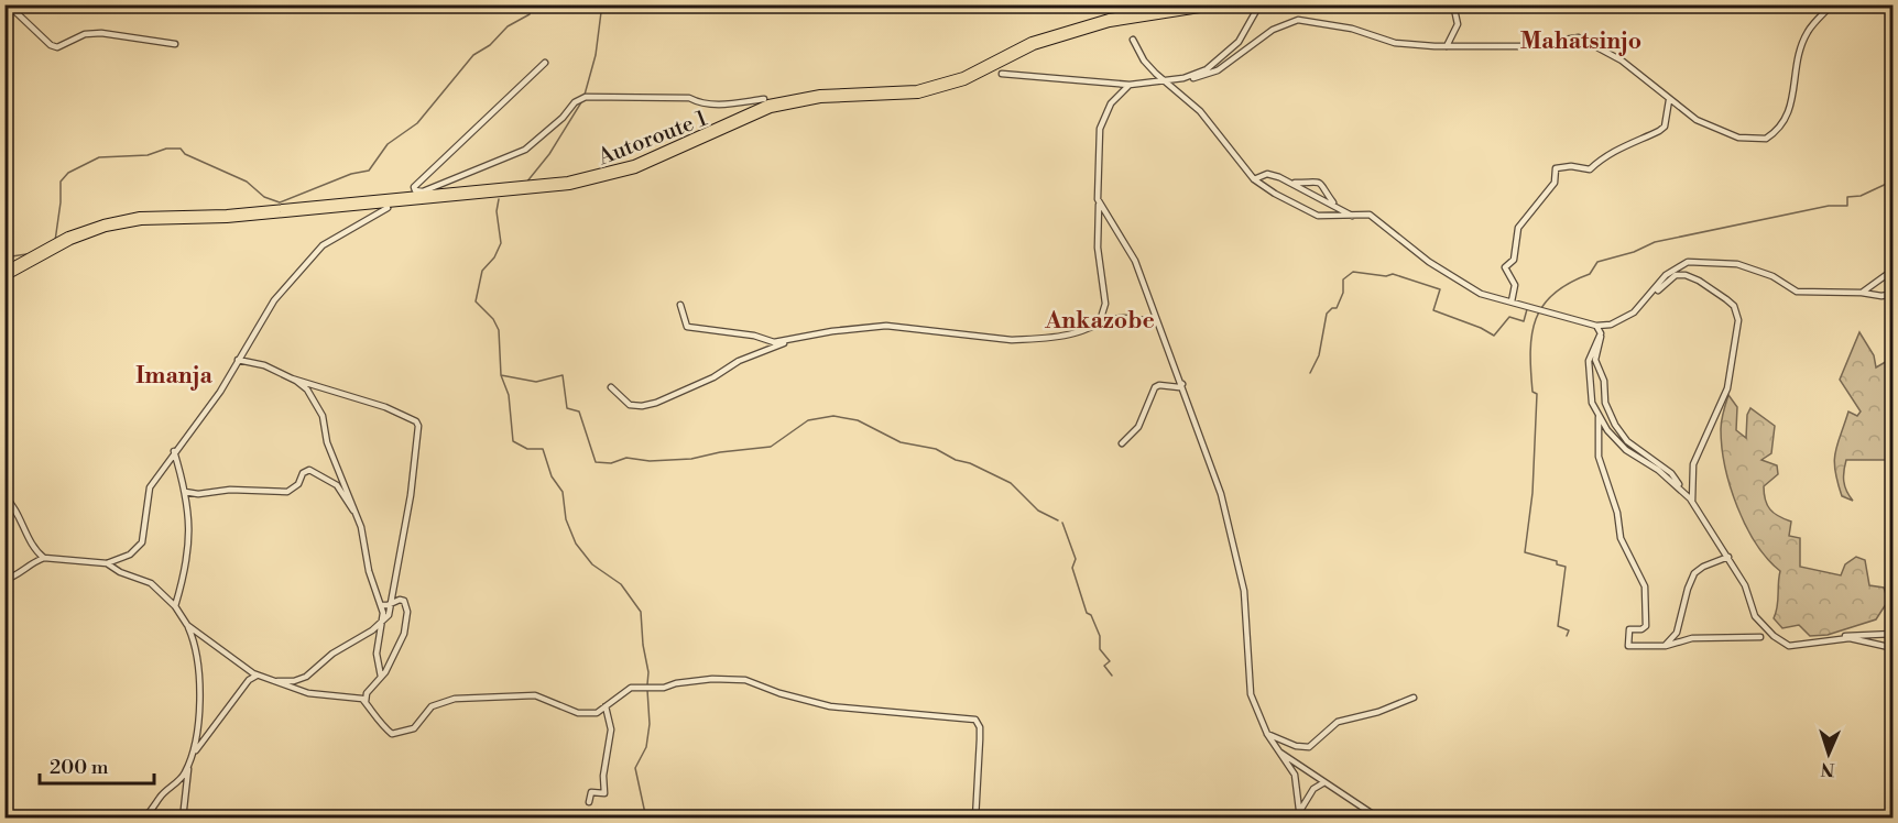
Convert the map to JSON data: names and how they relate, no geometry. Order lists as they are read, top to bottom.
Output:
{
  "streets": {
    "main road": ["Autoroute 1"]
  },
  "districts": ["Mahatsinjo", "Ankazobe", "Imanja"],
  "scale_bar": "200 m",
  "north": "bottom"
}
